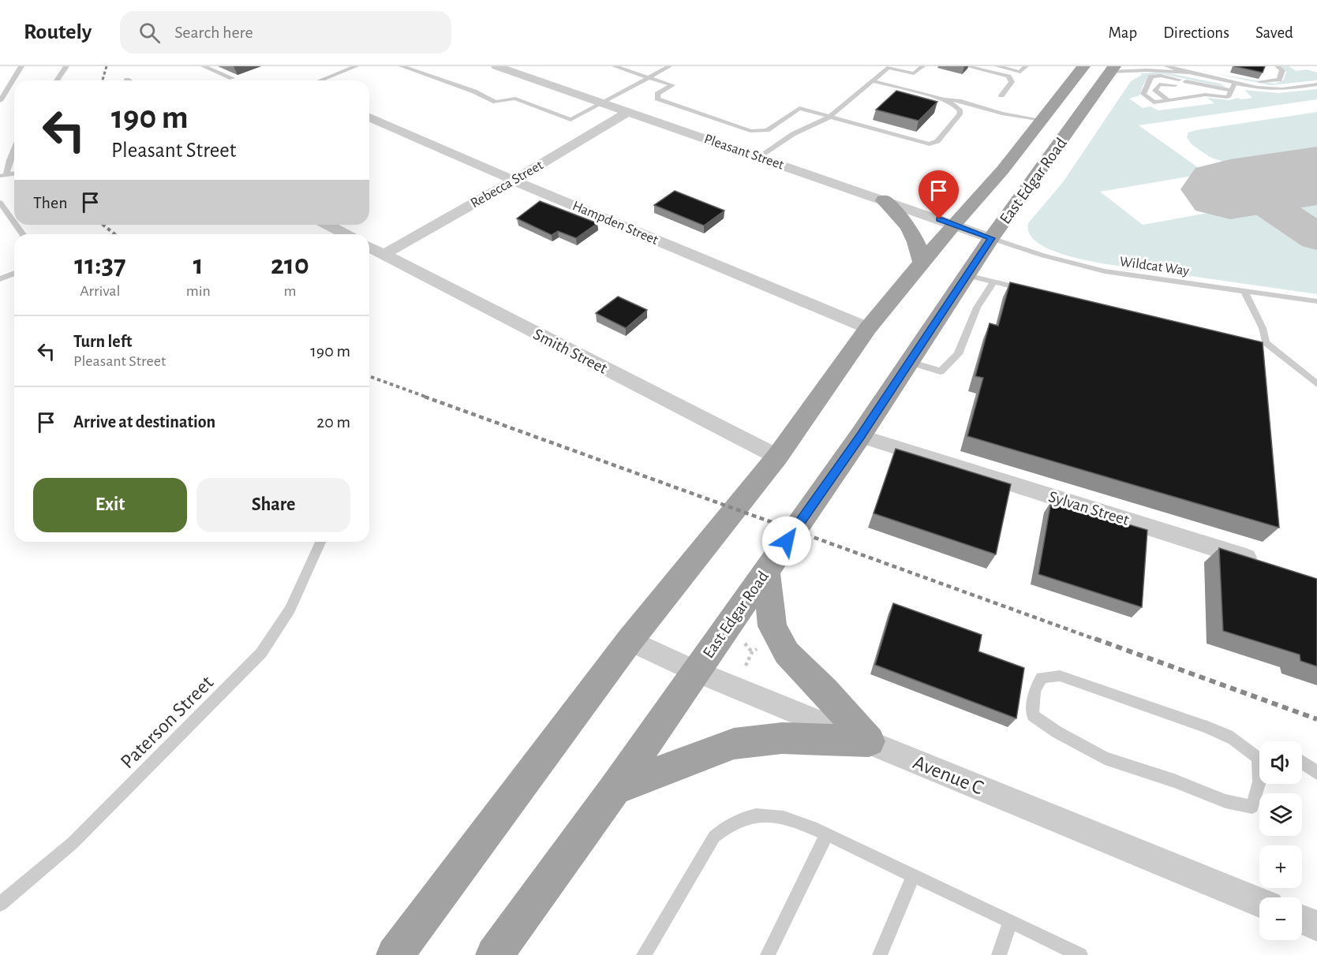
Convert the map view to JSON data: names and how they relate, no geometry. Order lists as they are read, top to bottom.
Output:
{
  "streets": {
    "highway": ["East Edgar Road"],
    "street": [
      "Pleasant Street",
      "Rebecca Street",
      "Hampden Street",
      "Smith Street",
      "Sylvan Street",
      "Avenue C"
    ],
    "lane": ["Wildcat Way", "Paterson Street"]
  },
  "crossings": [
    ["Pleasant Street", "East Edgar Road"],
    ["Pleasant Street", "Rebecca Street"],
    ["Pleasant Street", "Wildcat Way"],
    ["East Edgar Road", "Hampden Street"],
    ["East Edgar Road", "Wildcat Way"],
    ["East Edgar Road", "Smith Street"],
    ["East Edgar Road", "Sylvan Street"],
    ["East Edgar Road", "Avenue C"],
    ["Rebecca Street", "Hampden Street"],
    ["Rebecca Street", "Smith Street"]
  ],
  "page": {
    "header": "Routely",
    "search": "Search here",
    "nav": ["Map", "Directions", "Saved"],
    "turn": ["190 m", "Pleasant Street"],
    "then": "Then",
    "eta": [
      "11:37",
      "Arrival",
      "1",
      "min",
      "210",
      "m"
    ],
    "list": [
      {
        "name": "Turn left",
        "note": "Pleasant Street",
        "value": "190 m"
      },
      {
        "name": "Arrive at destination",
        "value": "20 m"
      }
    ],
    "buttons": ["Exit", "Share"],
    "map_buttons": ["+", "−"]
  }
}
